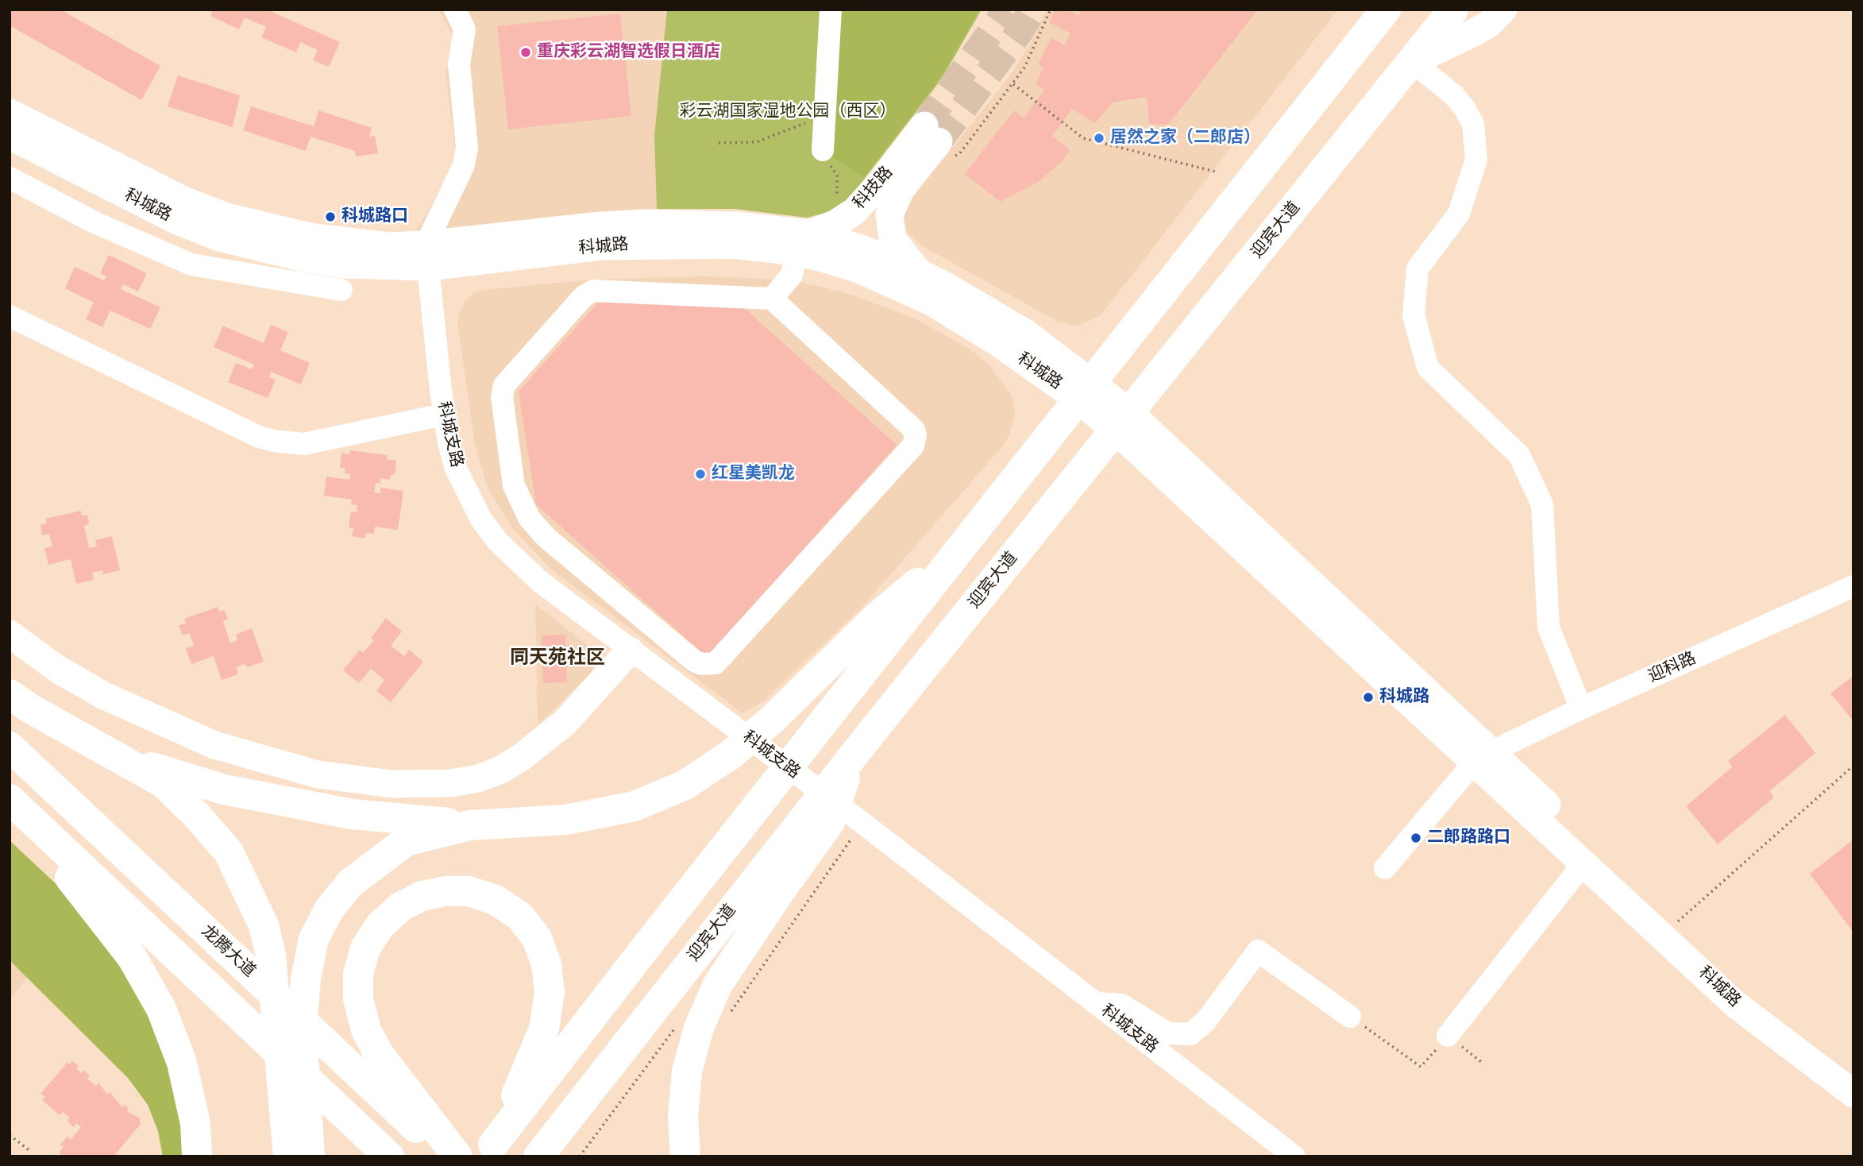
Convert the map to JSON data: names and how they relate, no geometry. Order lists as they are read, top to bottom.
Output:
{
  "streets": {
    "highway": ["迎宾大道", "龙腾大道"],
    "main road": ["科技路", "科城路"],
    "street": ["科城支路", "迎科路"]
  },
  "crossings": [
    ["科技路", "科城路"],
    ["科城路", "迎宾大道"],
    ["科城路", "科城支路"],
    ["科城路", "迎科路"]
  ],
  "districts": ["同天苑社区"],
  "parks": ["彩云湖国家湿地公园（西区）"],
  "places": [
    "重庆彩云湖智选假日酒店",
    "居然之家（二郎店）",
    "科城路口",
    "红星美凯龙",
    "科城路",
    "二郎路路口"
  ]
}
